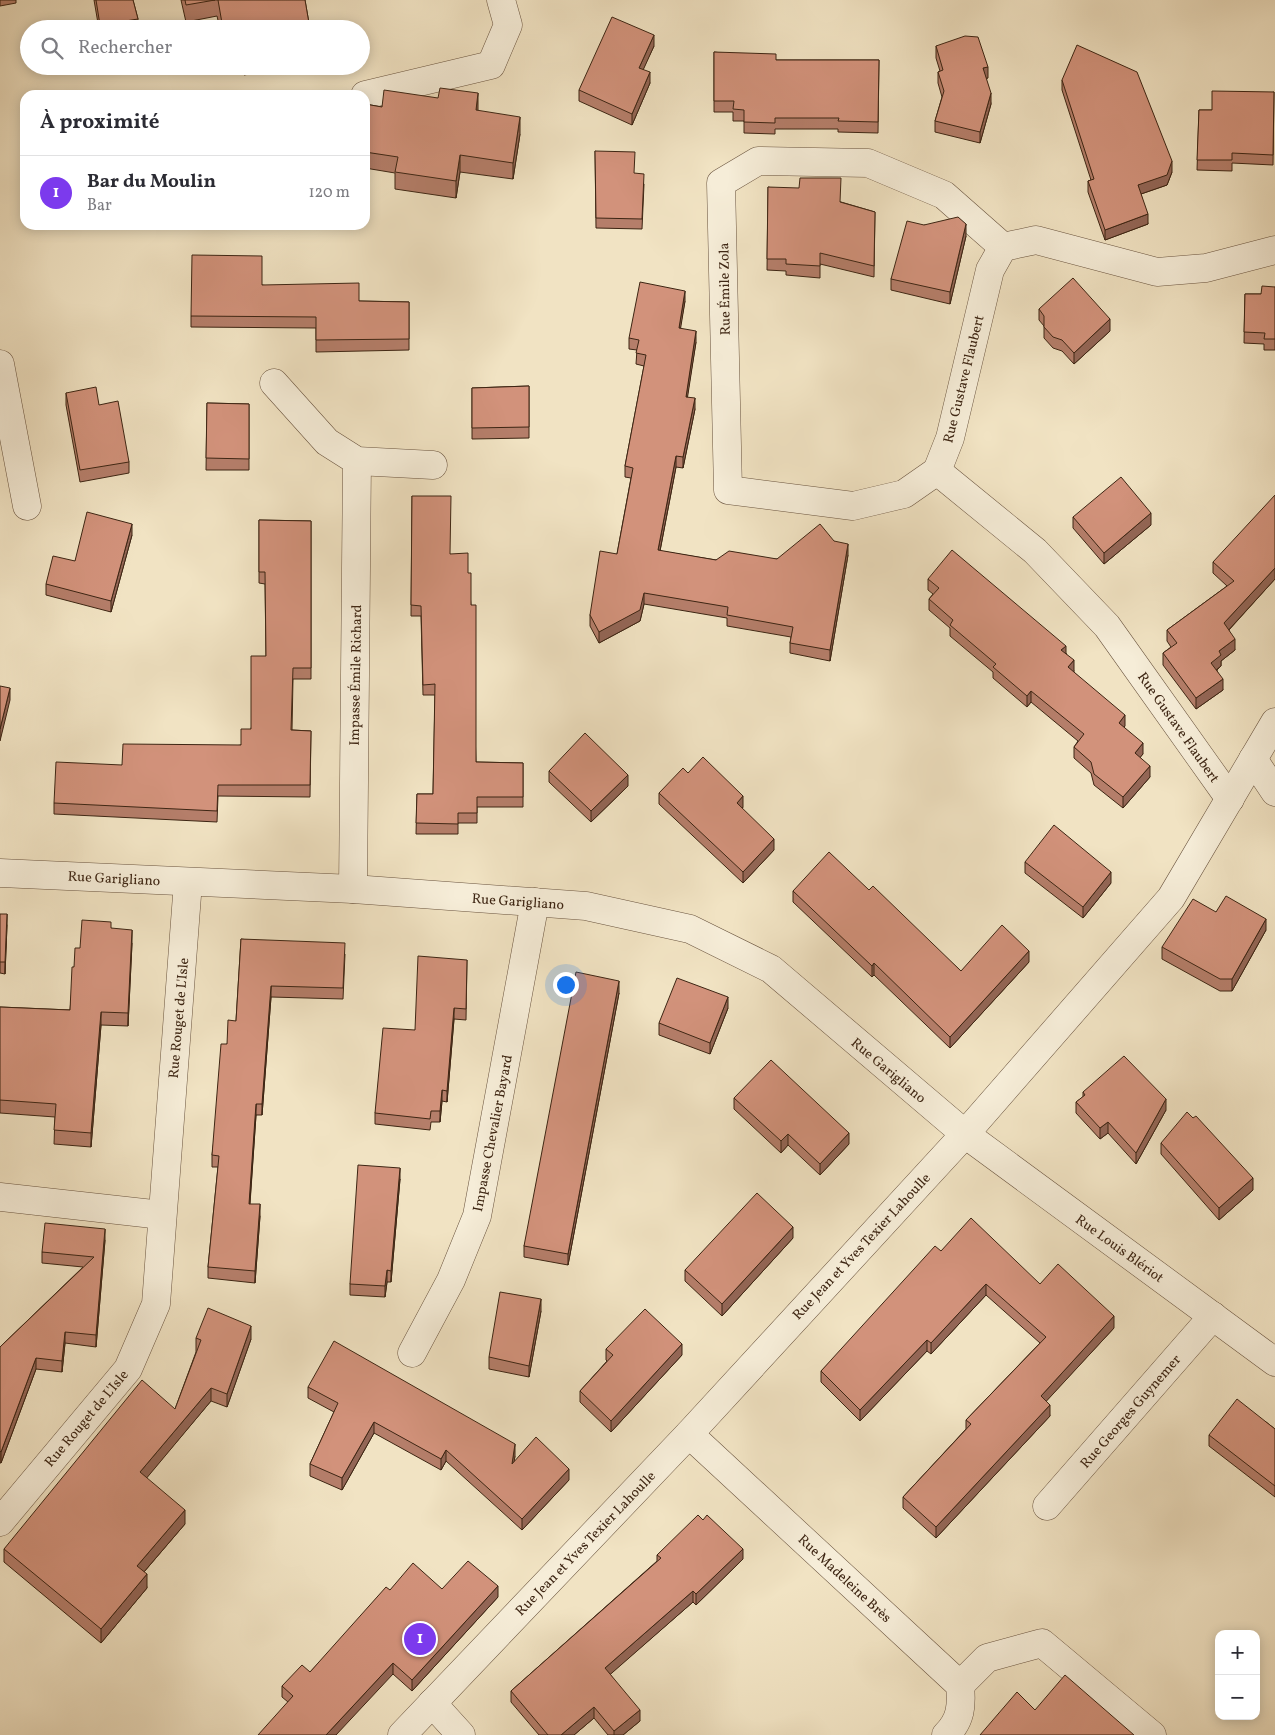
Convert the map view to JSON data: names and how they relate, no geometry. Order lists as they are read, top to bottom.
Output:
{
  "streets": {
    "street": [
      "Rue Émile Zola",
      "Rue Gustave Flaubert",
      "Impasse Émile Richard",
      "Rue Garigliano",
      "Rue Rouget de L'Isle",
      "Impasse Chevalier Bayard",
      "Rue Jean et Yves Texier Lahoulle",
      "Rue Louis Blériot",
      "Rue Georges Guynemer",
      "Rue Madeleine Brès"
    ]
  },
  "crossings": [
    ["Rue Émile Zola", "Rue Gustave Flaubert"],
    ["Rue Gustave Flaubert", "Rue Jean et Yves Texier Lahoulle"],
    ["Impasse Émile Richard", "Rue Garigliano"],
    ["Rue Garigliano", "Rue Rouget de L'Isle"],
    ["Rue Garigliano", "Impasse Chevalier Bayard"],
    ["Rue Garigliano", "Rue Jean et Yves Texier Lahoulle"],
    ["Rue Garigliano", "Rue Louis Blériot"],
    ["Rue Jean et Yves Texier Lahoulle", "Rue Louis Blériot"],
    ["Rue Jean et Yves Texier Lahoulle", "Rue Madeleine Brès"],
    ["Rue Louis Blériot", "Rue Georges Guynemer"]
  ],
  "page": {
    "search": "Rechercher",
    "heading": "À proximité",
    "list": [
      {
        "mark": "1",
        "name": "Bar du Moulin",
        "note": "Bar",
        "value": "120 m"
      }
    ],
    "pins": "1",
    "map_buttons": ["+", "−"]
  }
}
